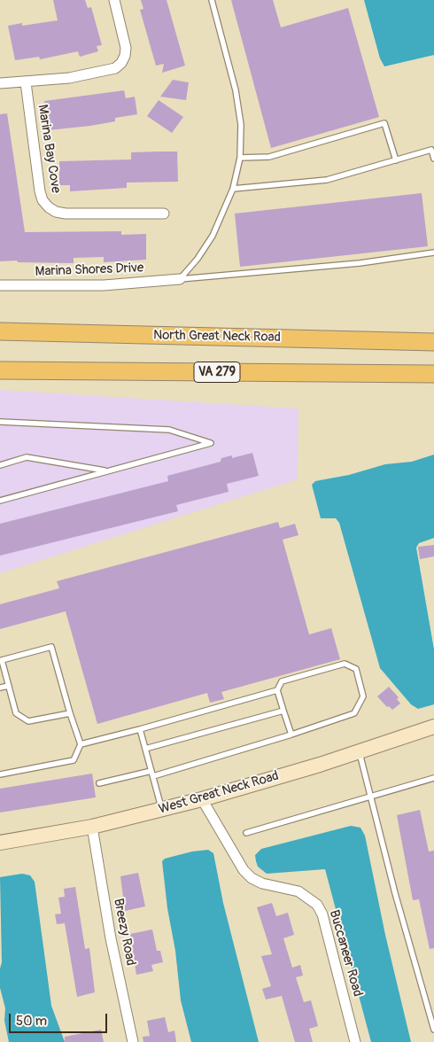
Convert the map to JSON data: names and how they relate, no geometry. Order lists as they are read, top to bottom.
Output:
{
  "streets": {
    "main road": ["North Great Neck Road", "VA 279"],
    "street": [
      "Marina Bay Cove",
      "Marina Shores Drive",
      "West Great Neck Road",
      "Breezy Road",
      "Buccaneer Road"
    ]
  },
  "crossings": [
    ["West Great Neck Road", "Breezy Road"],
    ["West Great Neck Road", "Buccaneer Road"]
  ],
  "scale_bar": "50 m"
}
